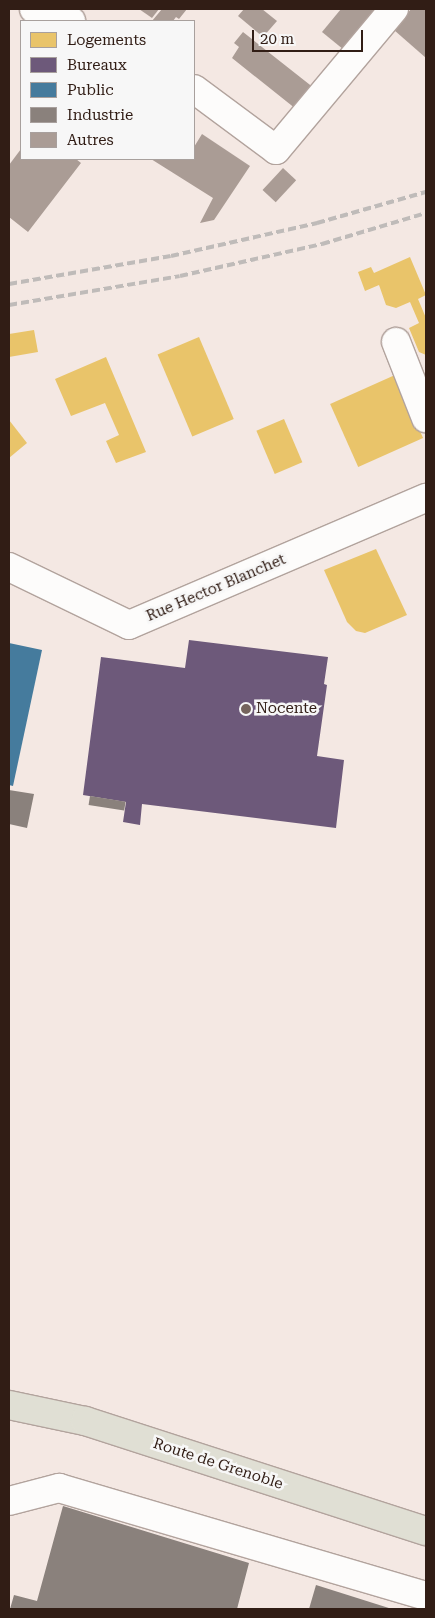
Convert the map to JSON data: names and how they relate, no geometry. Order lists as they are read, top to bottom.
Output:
{
  "streets": {
    "main road": ["Route de Grenoble"],
    "street": ["Rue Hector Blanchet"]
  },
  "places": ["Nocente"],
  "legend": [
    "Logements",
    "Bureaux",
    "Public",
    "Industrie",
    "Autres"
  ],
  "scale_bar": "20 m"
}
